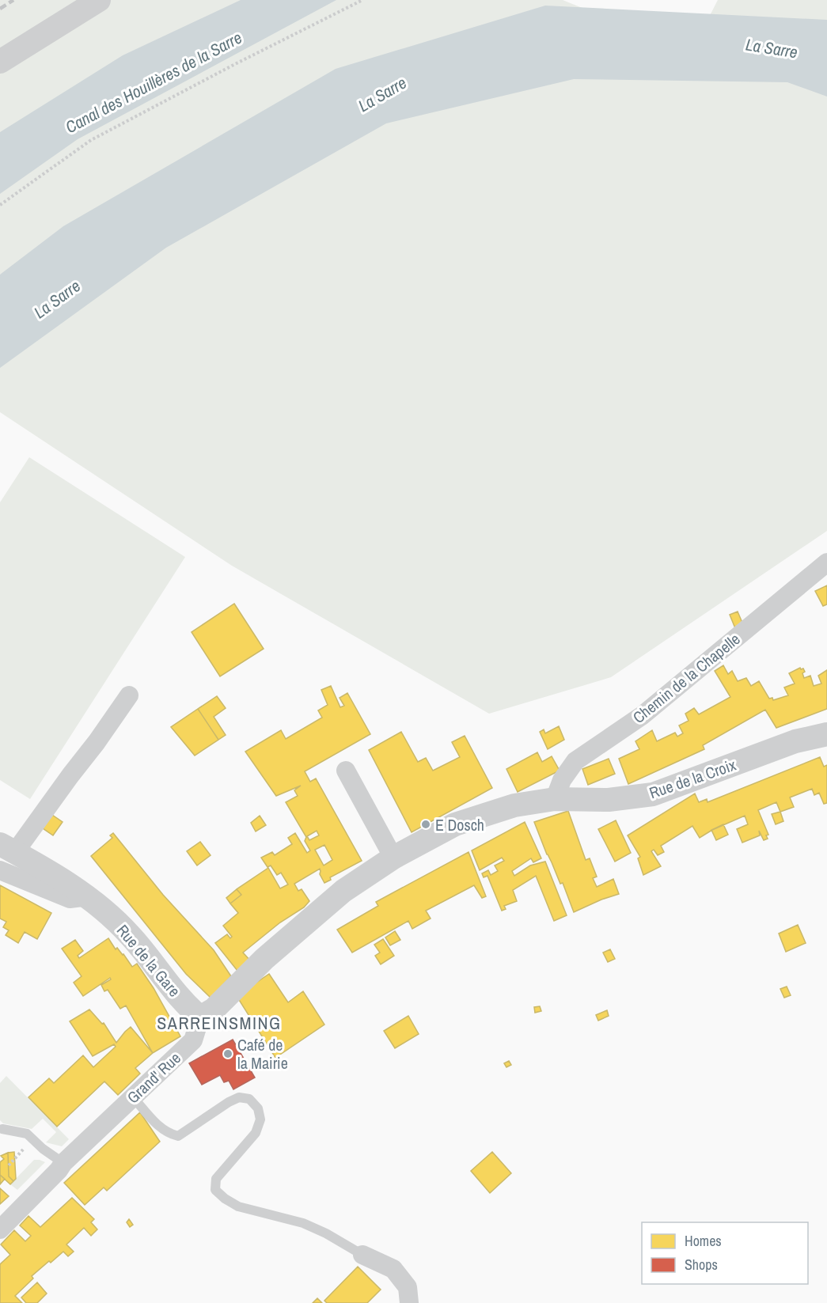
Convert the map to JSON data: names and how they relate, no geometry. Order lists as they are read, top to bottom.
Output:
{
  "streets": {
    "street": [
      "Chemin de la Chapelle",
      "Rue de la Croix",
      "Rue de la Gare",
      "Grand' Rue"
    ]
  },
  "crossings": [
    ["Chemin de la Chapelle", "Rue de la Croix"],
    ["Rue de la Gare", "Grand' Rue"]
  ],
  "districts": ["SARREINSMING"],
  "water": ["La Sarre", "Canal des Houillères de la Sarre"],
  "places": ["E Dosch", "Café de la Mairie"],
  "legend": ["Homes", "Shops"]
}
